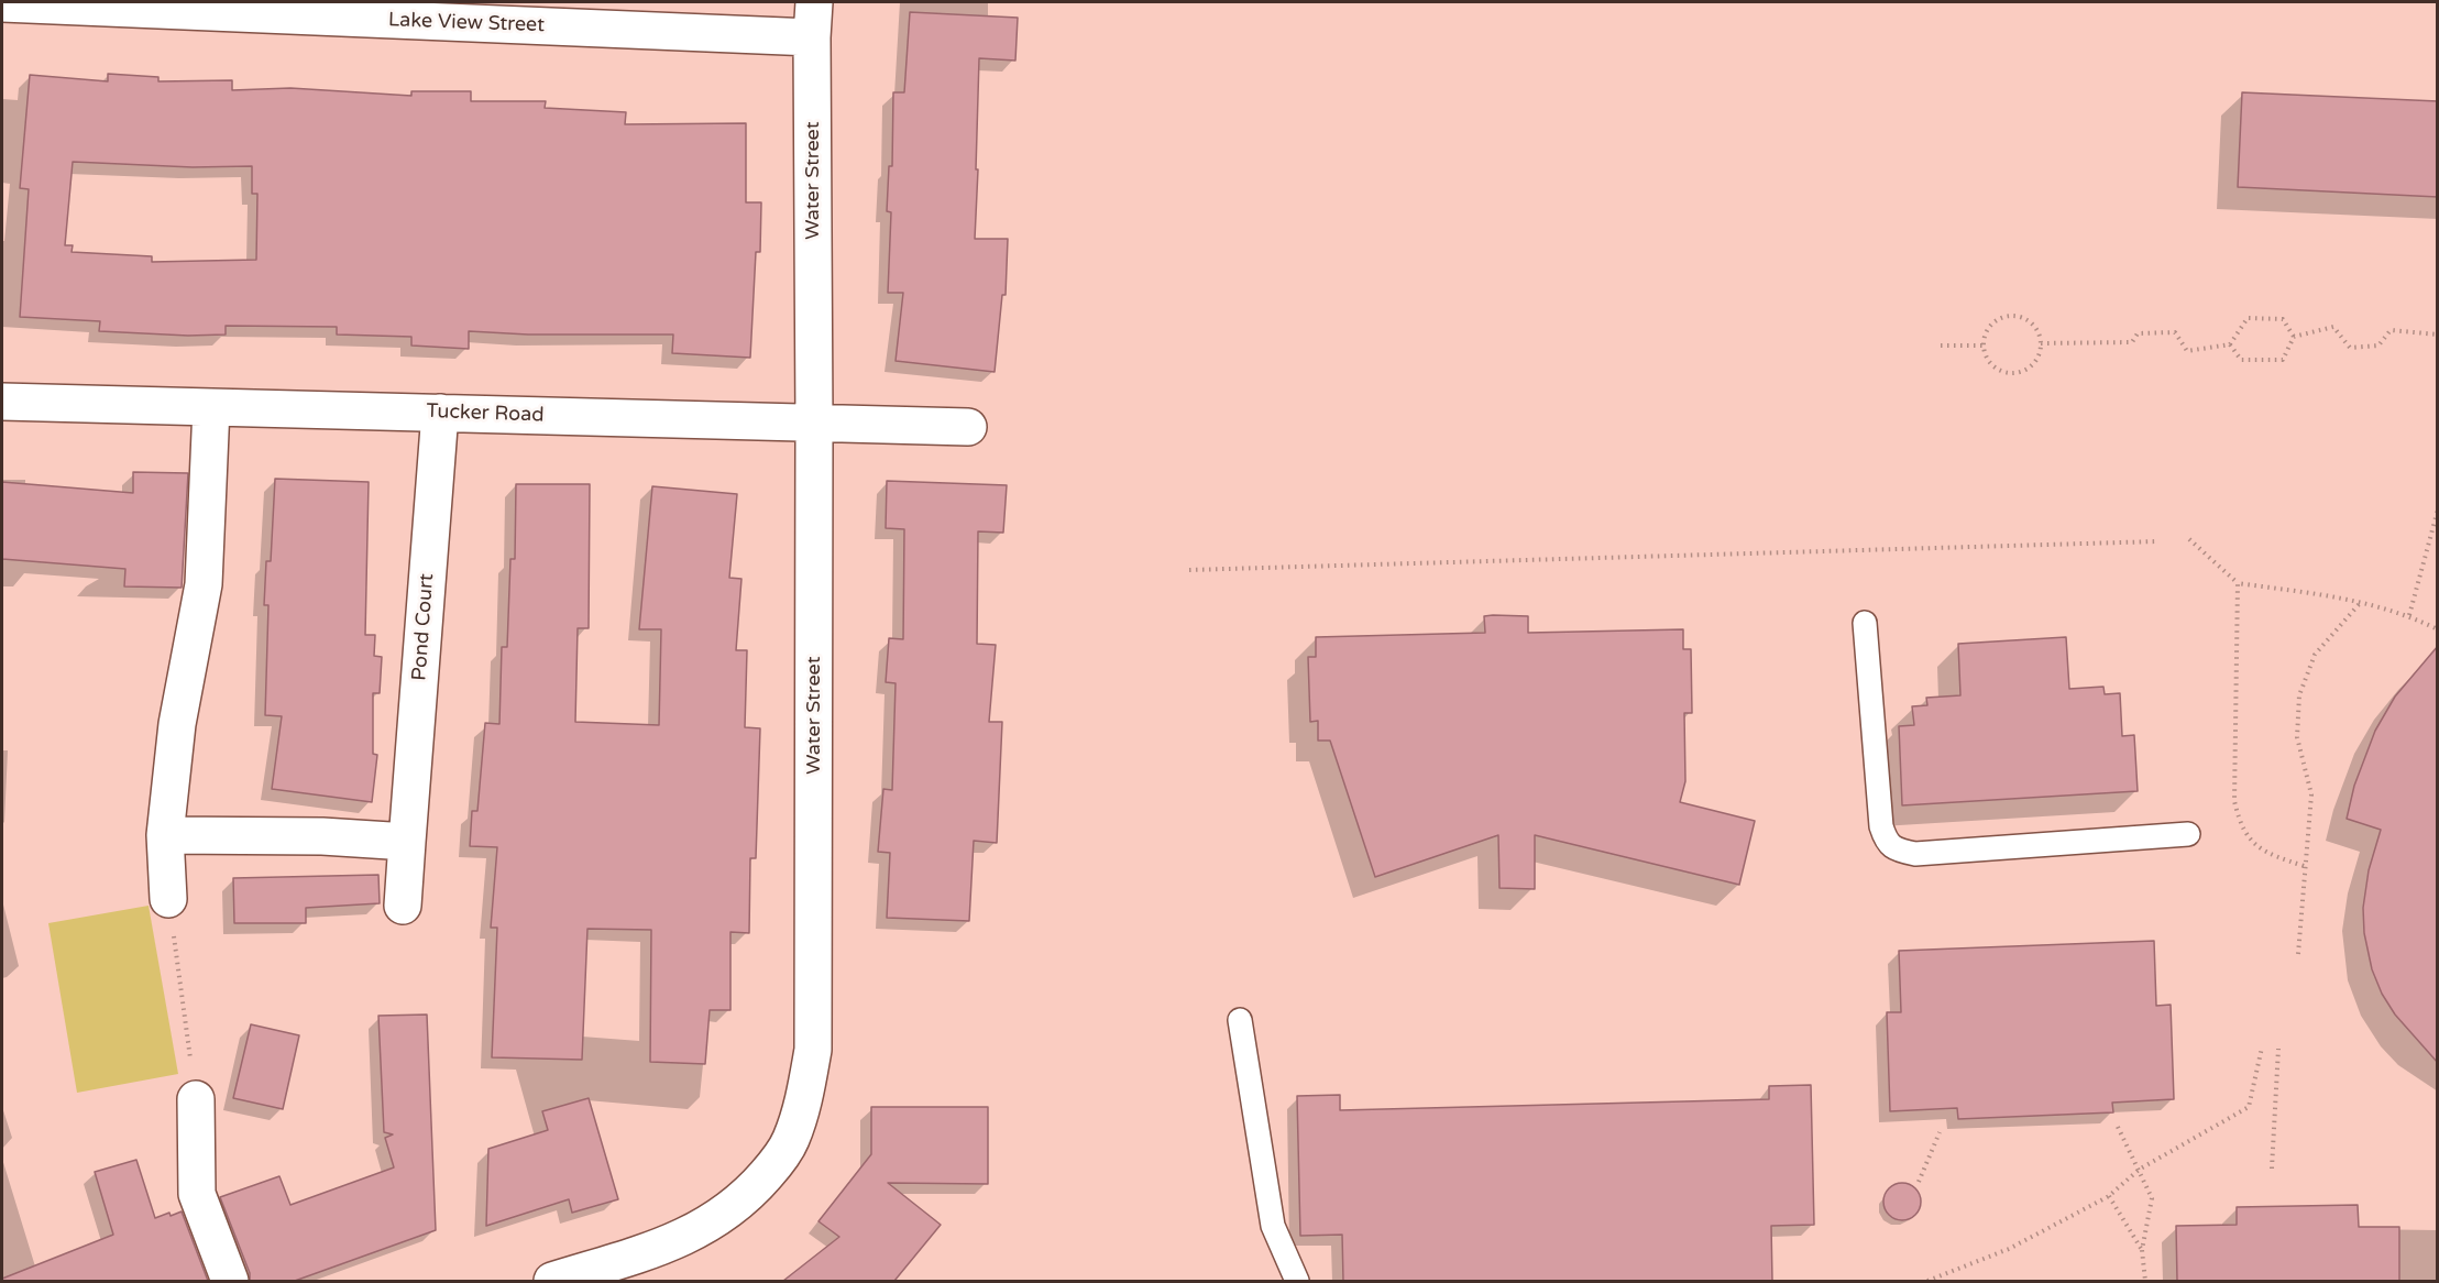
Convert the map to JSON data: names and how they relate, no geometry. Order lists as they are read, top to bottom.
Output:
{
  "streets": {
    "street": [
      "Lake View Street",
      "Water Street",
      "Tucker Road",
      "Pond Court"
    ]
  },
  "crossings": [
    ["Lake View Street", "Water Street"],
    ["Water Street", "Tucker Road"],
    ["Tucker Road", "Pond Court"]
  ]
}
